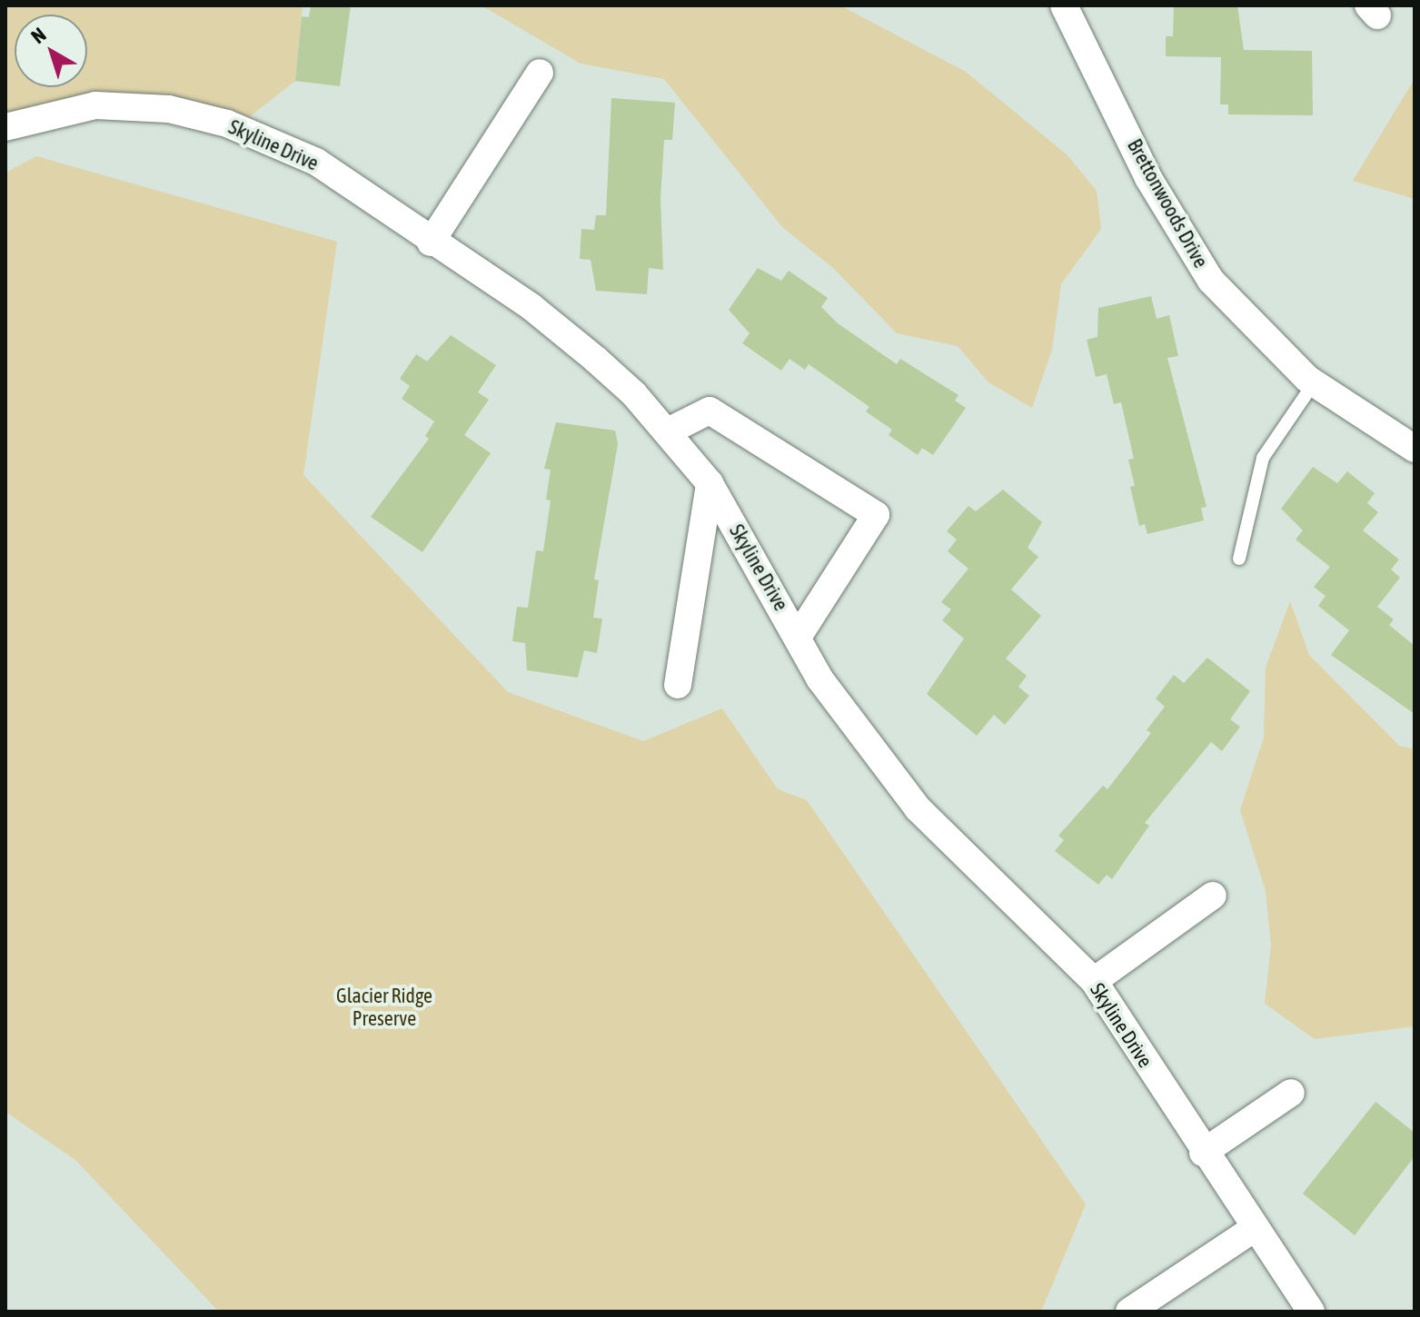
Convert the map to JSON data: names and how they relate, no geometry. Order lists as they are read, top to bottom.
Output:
{
  "streets": {
    "street": ["Skyline Drive", "Brettonwoods Drive"]
  },
  "parks": ["Glacier Ridge Preserve"],
  "north": "top left"
}
